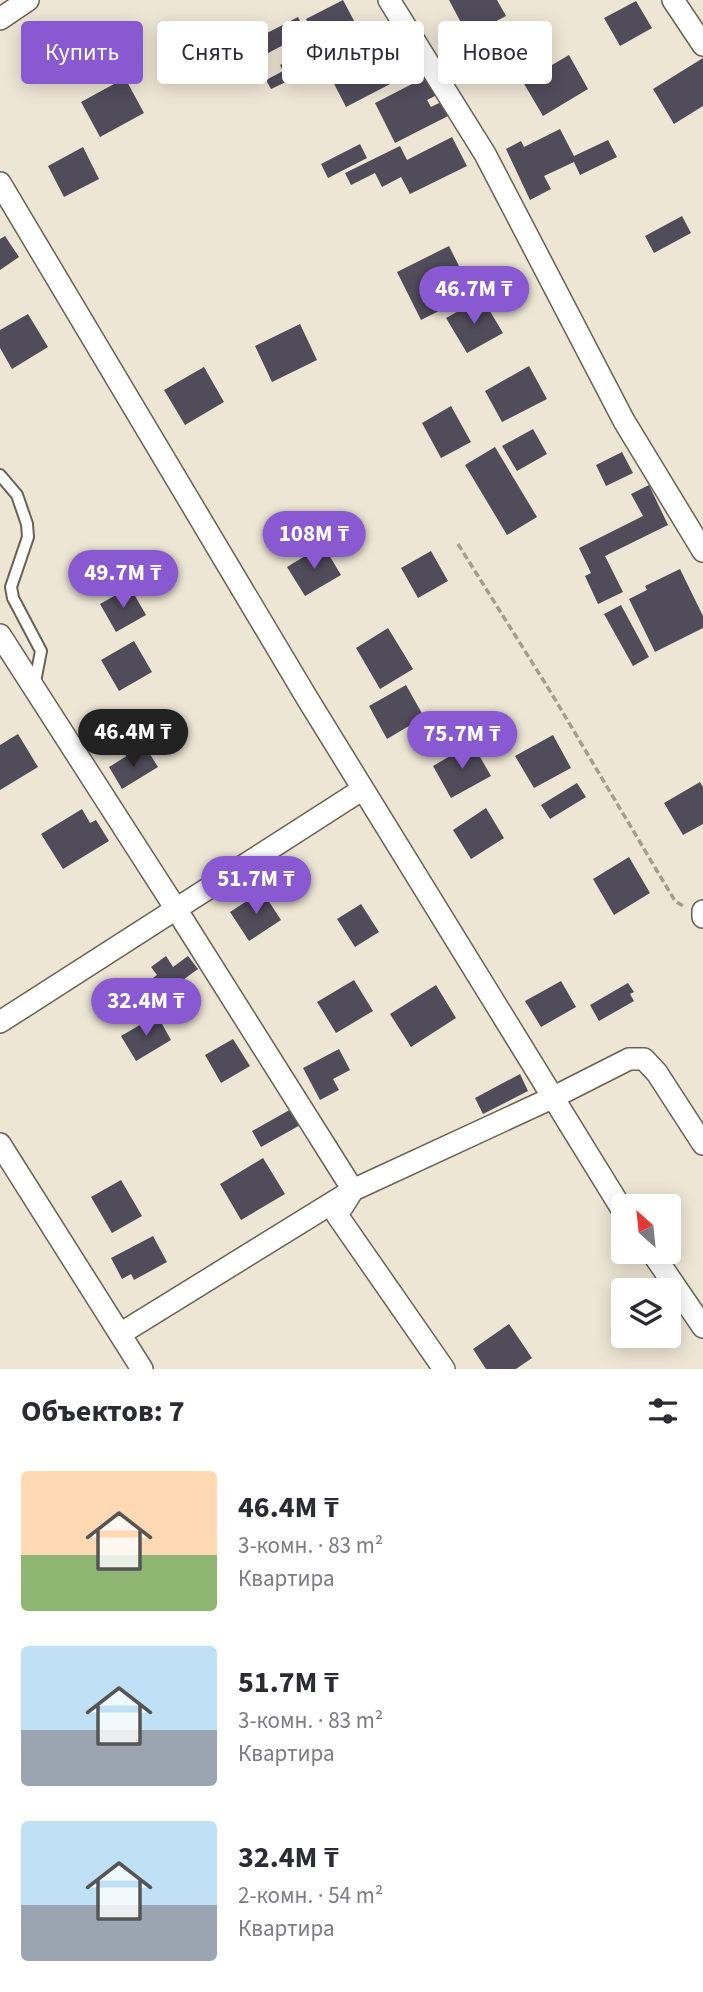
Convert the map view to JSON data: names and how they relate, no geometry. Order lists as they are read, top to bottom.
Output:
{
  "north": "top left",
  "page": {
    "chip": [
      "Купить",
      "Снять",
      "Фильтры",
      "Новое"
    ],
    "price": [
      "46.7M ₸",
      "108M ₸",
      "49.7M ₸",
      "46.4M ₸",
      "75.7M ₸",
      "51.7M ₸",
      "32.4M ₸"
    ],
    "heading": "Объектов: 7",
    "list": [
      {
        "name": "46.4M ₸",
        "note": "3-комн. · 83 m² · Квартира"
      },
      {
        "name": "51.7M ₸",
        "note": "3-комн. · 83 m² · Квартира"
      },
      {
        "name": "32.4M ₸",
        "note": "2-комн. · 54 m² · Квартира"
      }
    ]
  }
}
